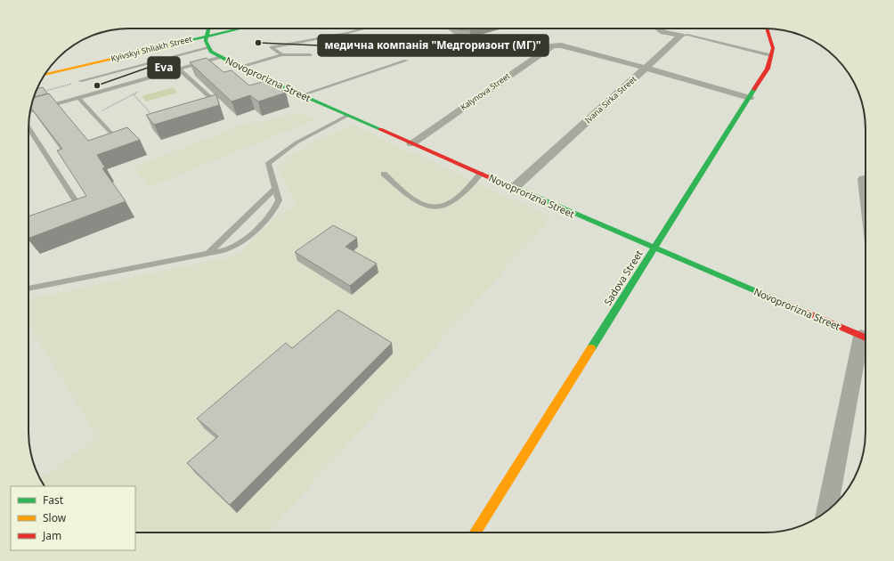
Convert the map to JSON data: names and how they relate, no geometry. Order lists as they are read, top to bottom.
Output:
{
  "streets": {
    "main road": ["Kyivskyi Shliakh Street", "Novoprorizna Street", "Sadova Street"],
    "street": ["Kalynova Street", "Ivana Sirka Street"]
  },
  "crossings": [
    ["Novoprorizna Street", "Kalynova Street"],
    ["Novoprorizna Street", "Ivana Sirka Street"],
    ["Novoprorizna Street", "Sadova Street"],
    ["Kalynova Street", "Ivana Sirka Street"]
  ],
  "places": ["медична компанія \"Медгоризонт (МГ)\"", "Eva"],
  "legend": ["Fast", "Slow", "Jam"]
}
